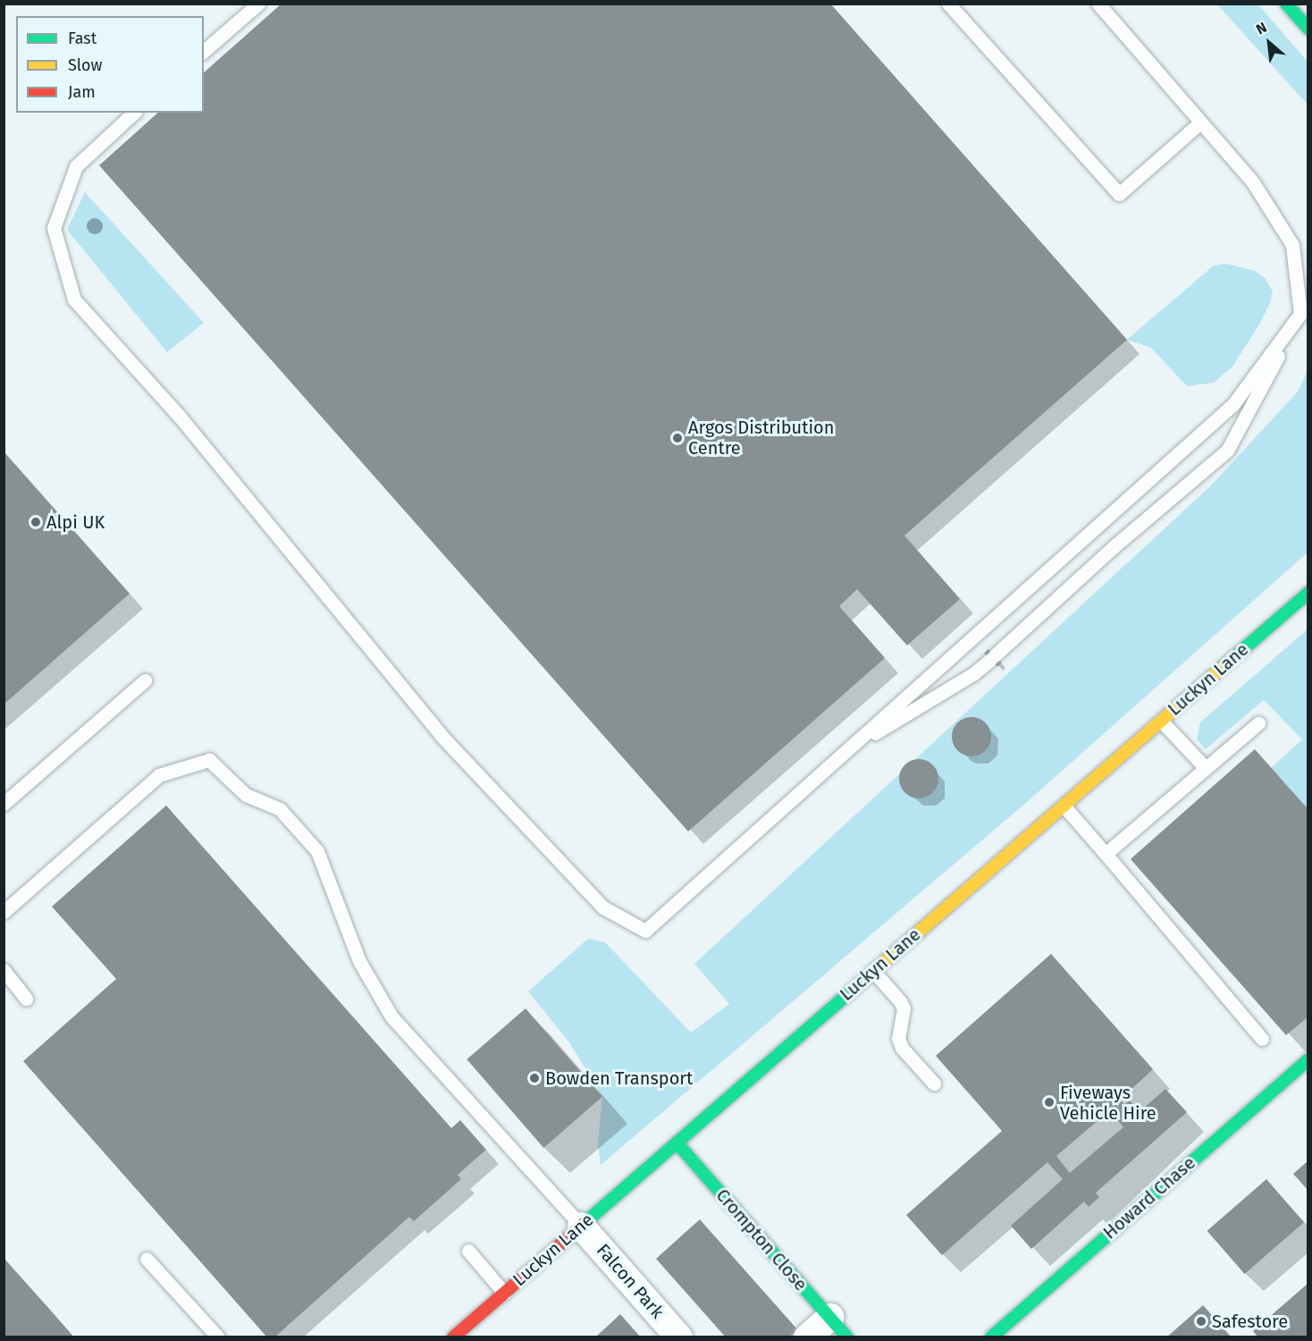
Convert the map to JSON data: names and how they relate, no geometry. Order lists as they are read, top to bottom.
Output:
{
  "streets": {
    "street": [
      "Luckyn Lane",
      "Howard Chase",
      "Crompton Close",
      "Falcon Park"
    ]
  },
  "crossings": [
    ["Luckyn Lane", "Crompton Close"],
    ["Luckyn Lane", "Falcon Park"]
  ],
  "places": [
    "Argos Distribution Centre",
    "Alpi UK",
    "Bowden Transport",
    "Fiveways Vehicle Hire",
    "Safestore"
  ],
  "legend": ["Fast", "Slow", "Jam"],
  "north": "top left"
}
